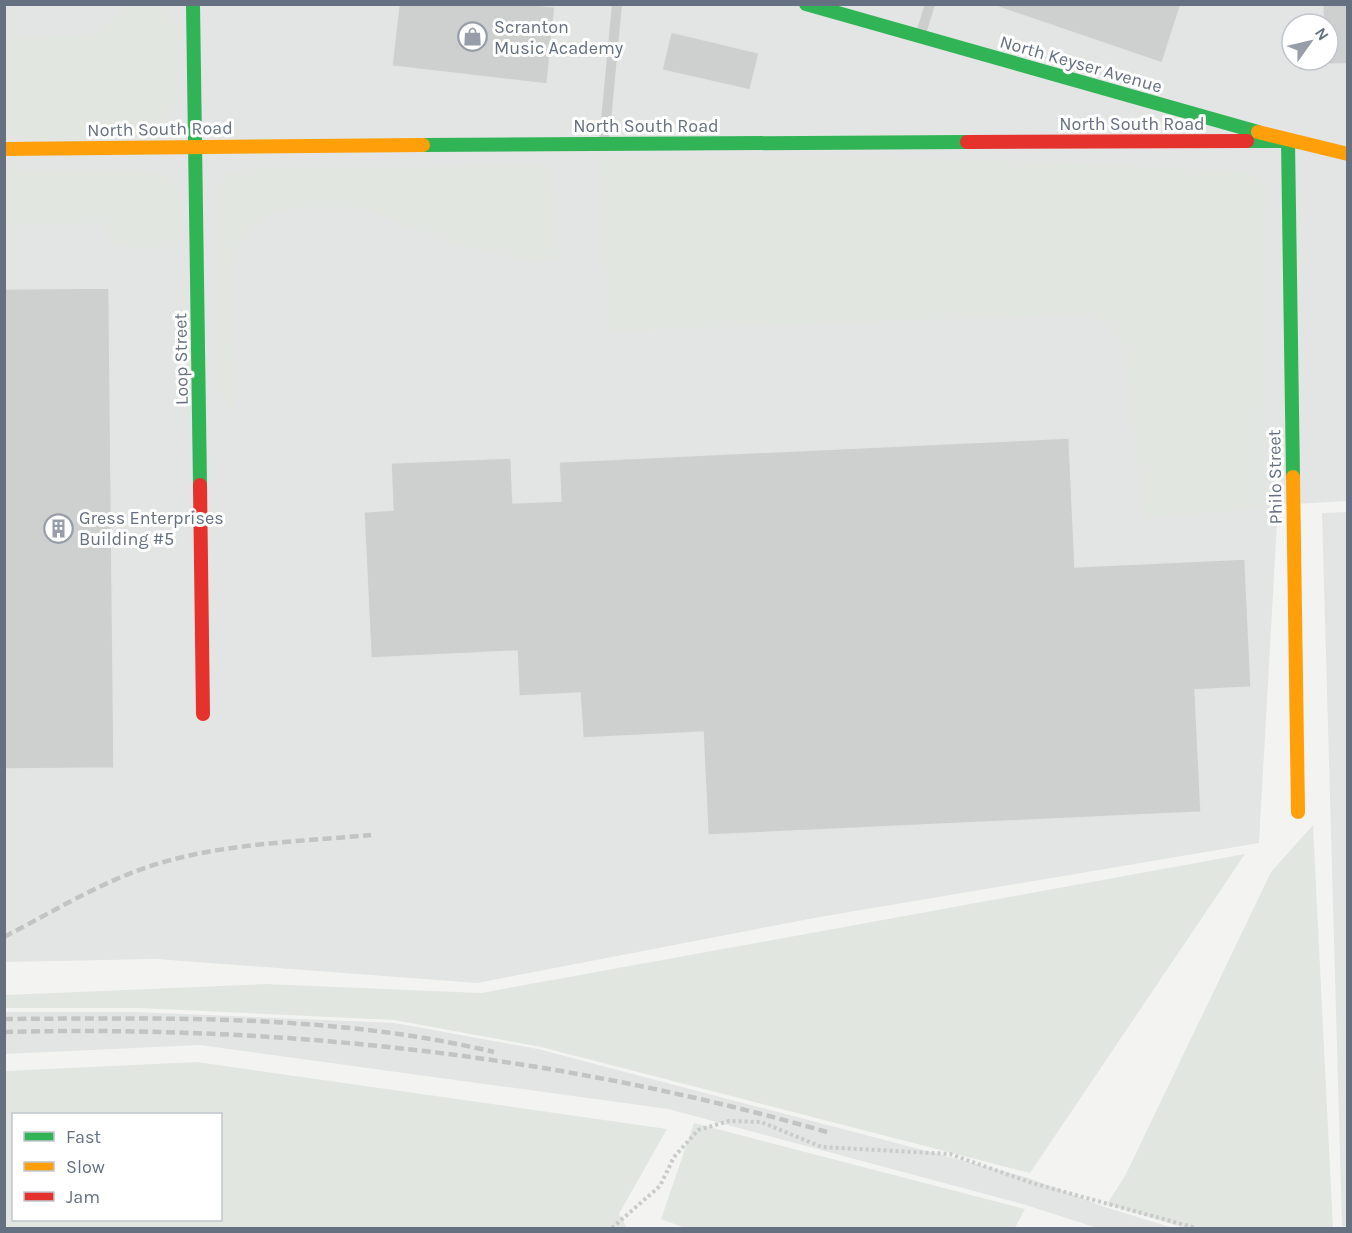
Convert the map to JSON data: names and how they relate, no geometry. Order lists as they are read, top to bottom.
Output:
{
  "streets": {
    "street": [
      "North Keyser Avenue",
      "North South Road",
      "Loop Street",
      "Philo Street"
    ]
  },
  "crossings": [
    ["North Keyser Avenue", "North South Road"],
    ["North Keyser Avenue", "Philo Street"],
    ["North South Road", "Loop Street"],
    ["North South Road", "Philo Street"]
  ],
  "places": {
    "shop": ["Scranton Music Academy"],
    "building": ["Gress Enterprises Building #5"]
  },
  "legend": ["Fast", "Slow", "Jam"],
  "north": "top right"
}
